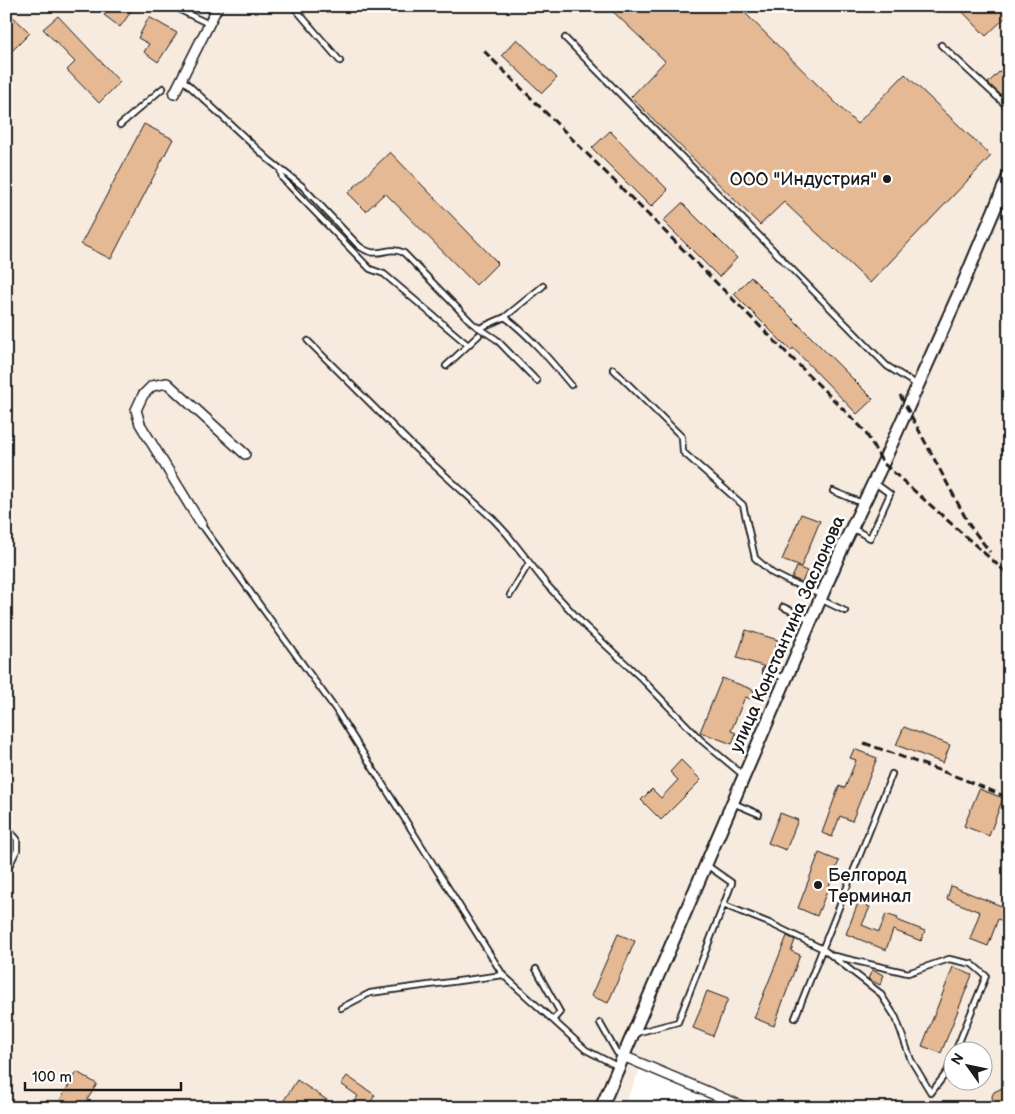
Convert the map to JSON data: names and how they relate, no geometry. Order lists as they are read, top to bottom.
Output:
{
  "streets": {
    "street": ["улица Константина Заслонова"]
  },
  "places": ["ООО \"Индустрия\"", "Белгород Терминал"],
  "scale_bar": "100 m",
  "north": "top left"
}
